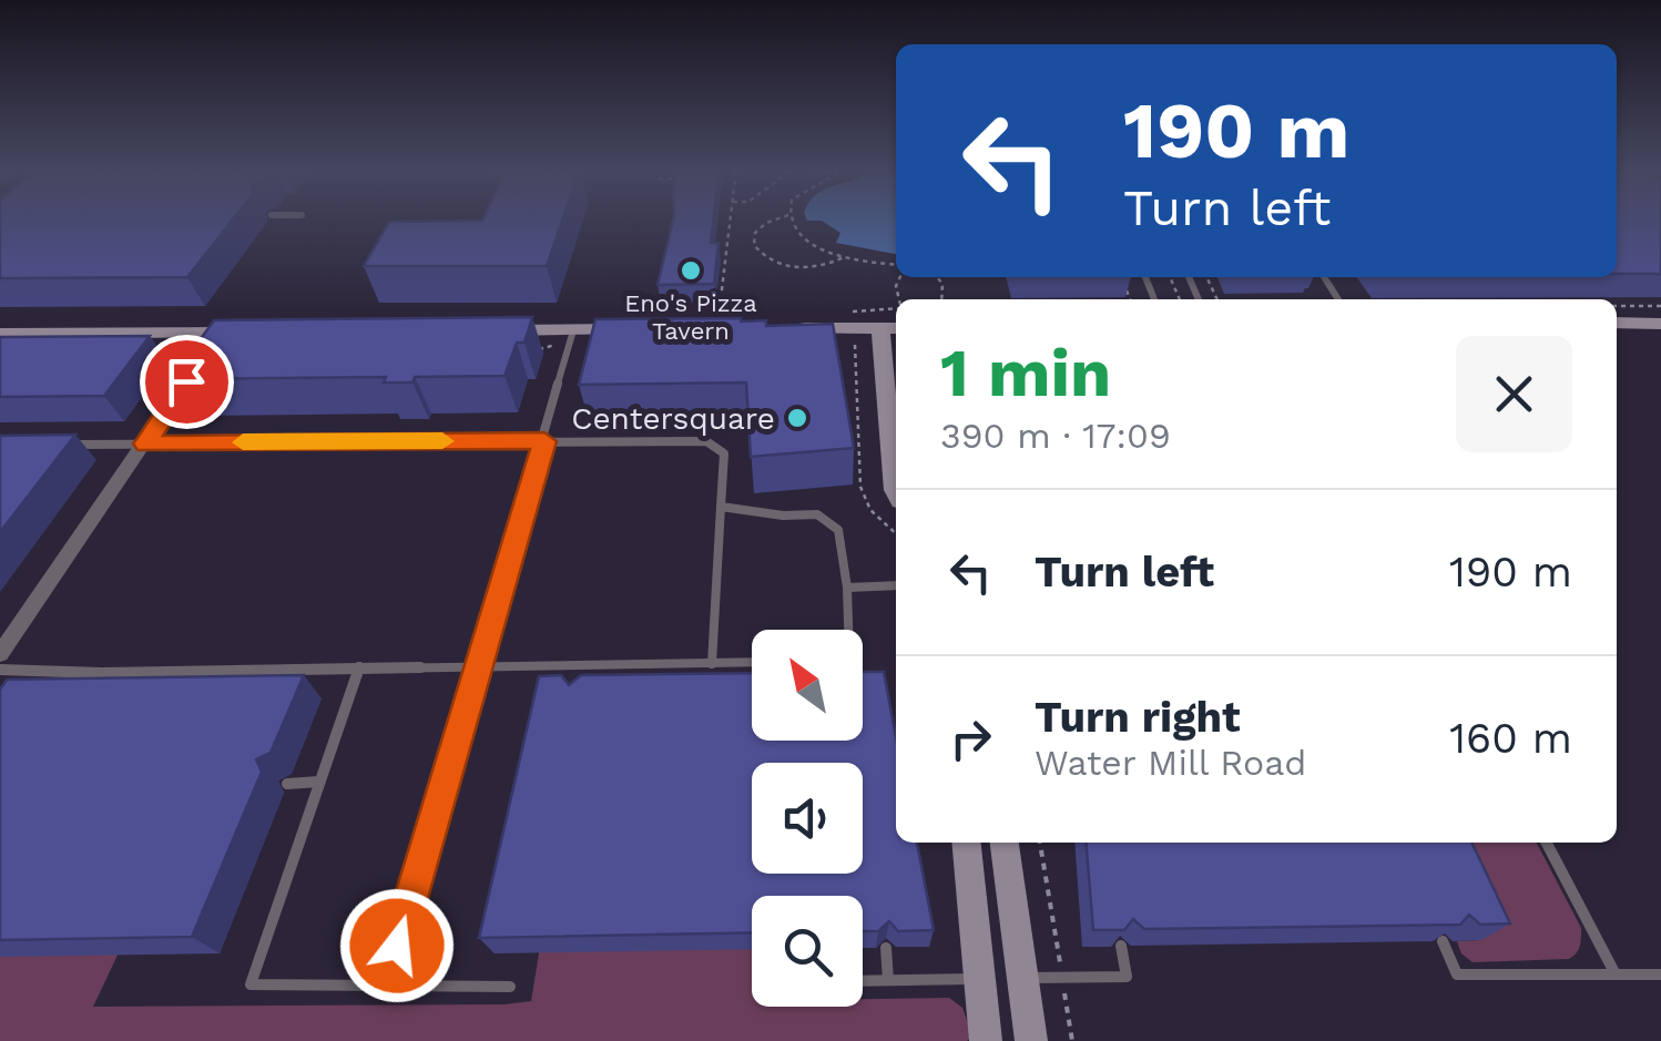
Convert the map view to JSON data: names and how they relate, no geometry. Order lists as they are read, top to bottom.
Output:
{
  "places": ["Eno's Pizza Tavern", "Centersquare"],
  "north": "top left",
  "page": {
    "turn": ["190 m", "Turn left"],
    "heading": ["1 min", "390 m · 17:09"],
    "list": [
      {
        "name": "Turn left",
        "value": "190 m"
      },
      {
        "name": "Turn right",
        "note": "Water Mill Road",
        "value": "160 m"
      }
    ]
  }
}
